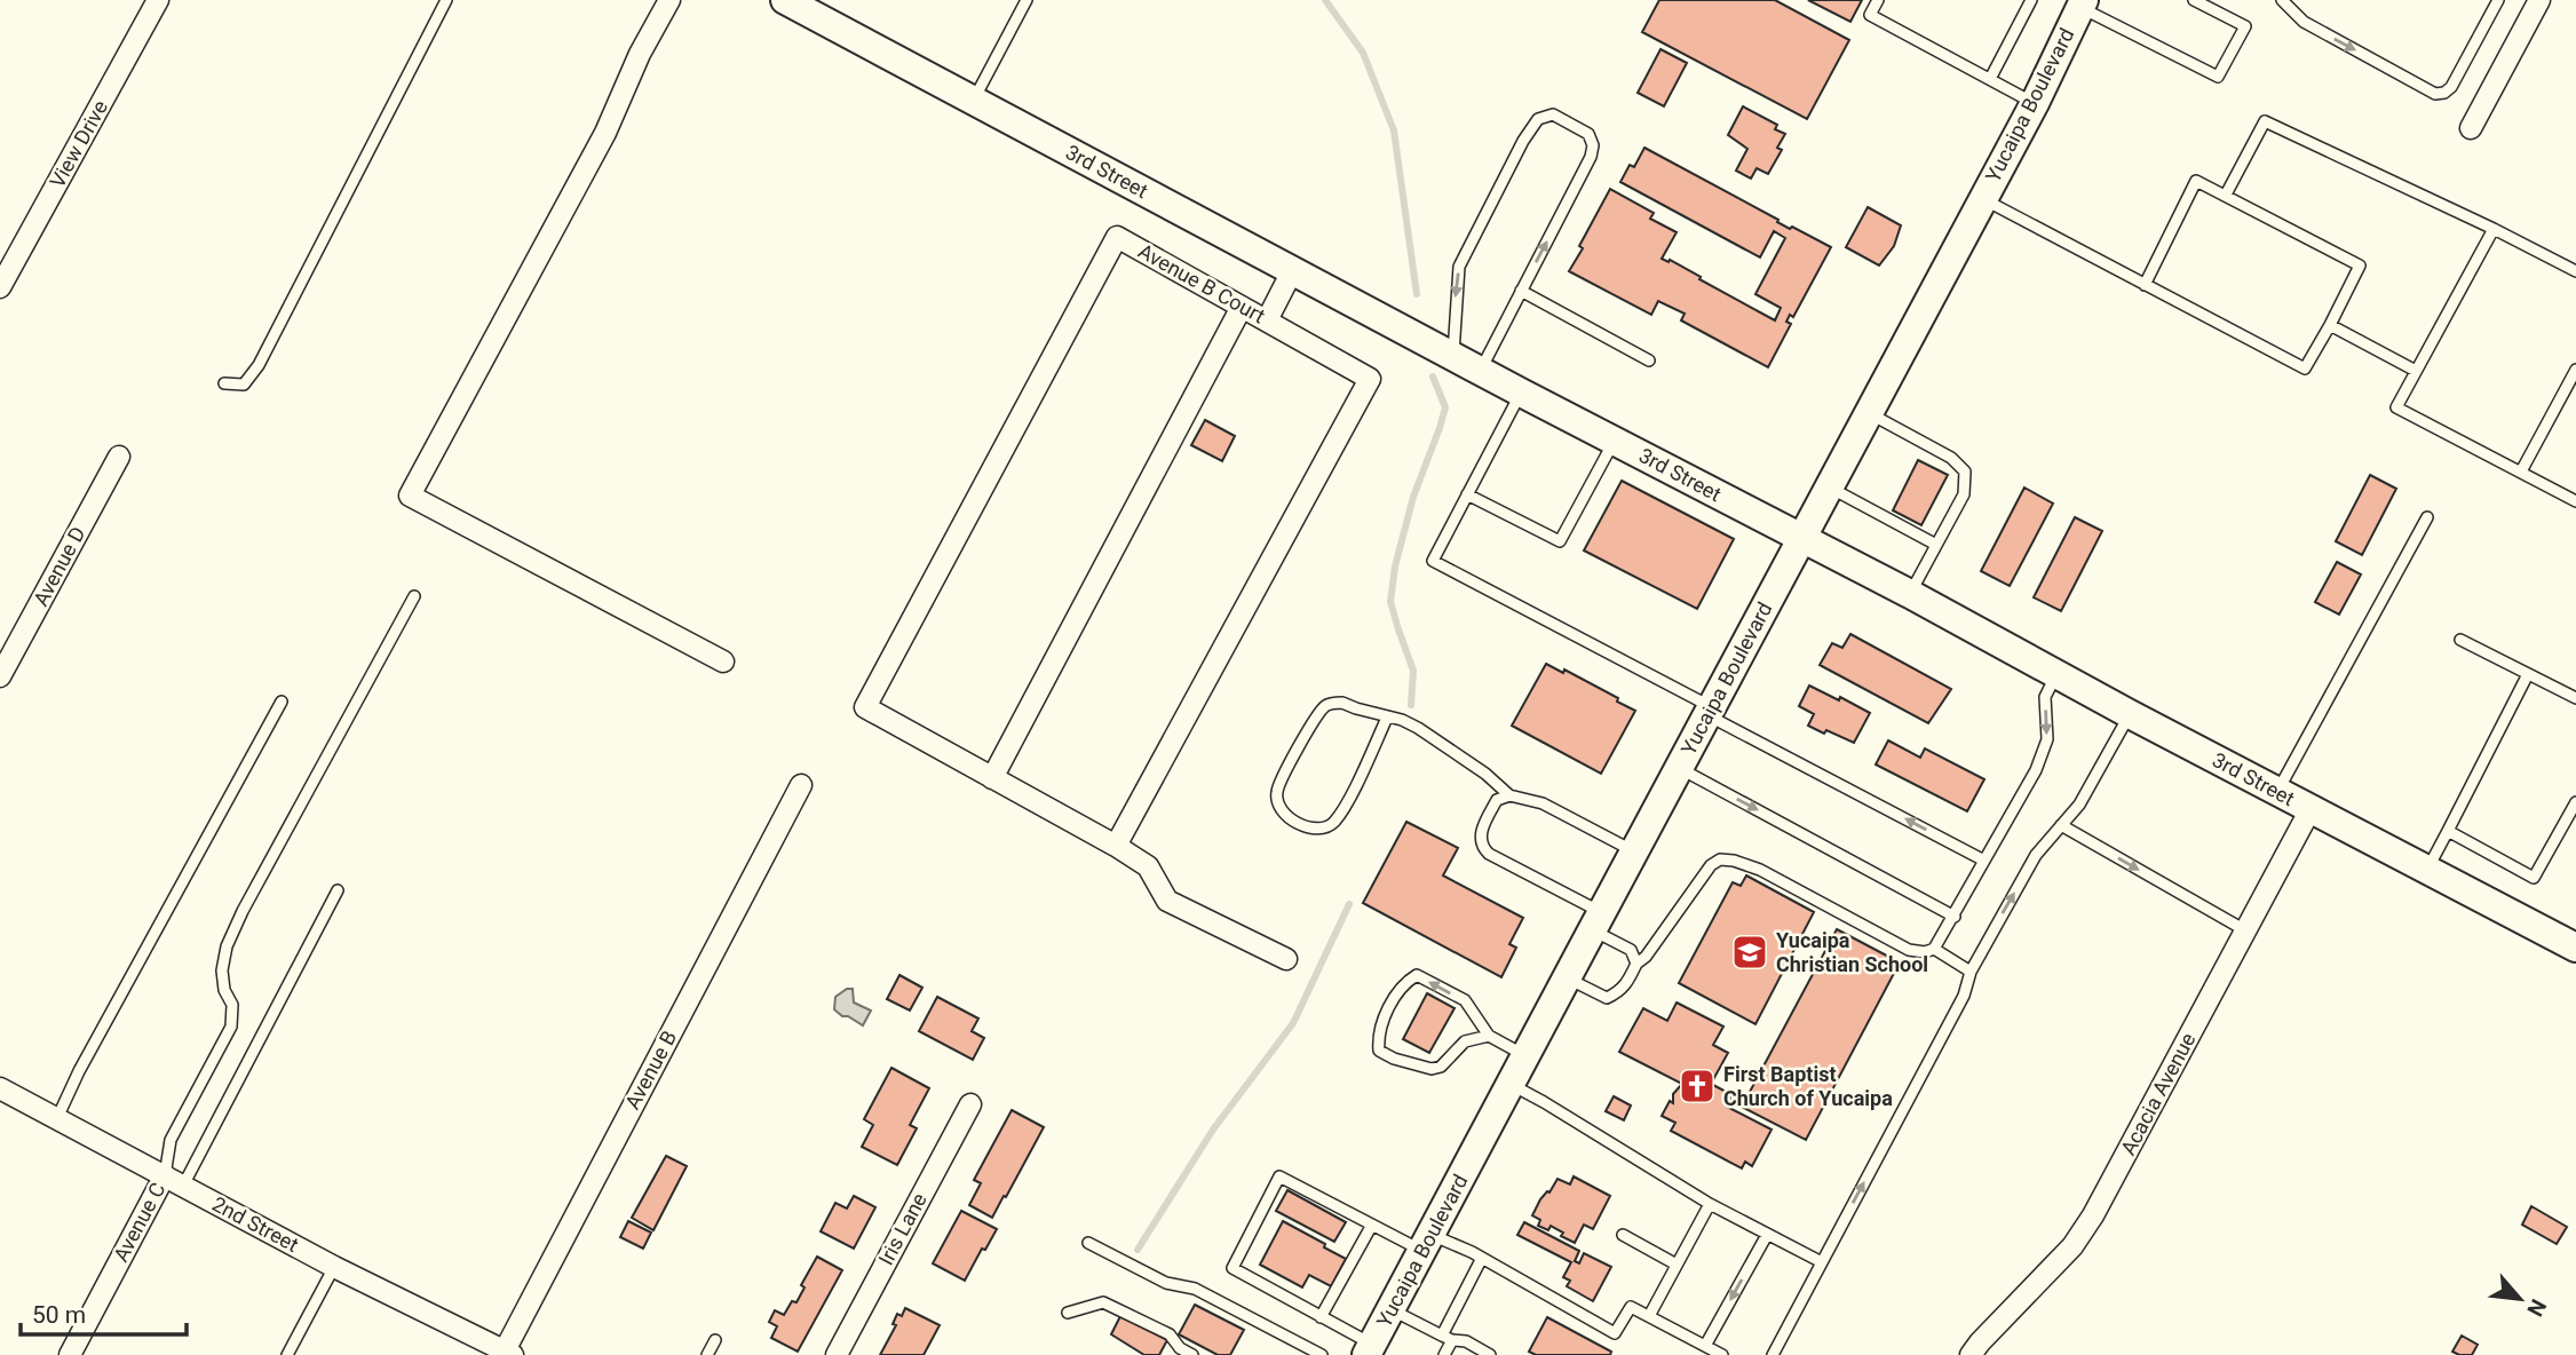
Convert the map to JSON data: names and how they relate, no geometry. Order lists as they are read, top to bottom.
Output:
{
  "streets": {
    "street": [
      "Yucaipa Boulevard",
      "View Drive",
      "3rd Street",
      "Avenue B Court",
      "Avenue D",
      "Avenue B",
      "Acacia Avenue",
      "Avenue C",
      "2nd Street",
      "Iris Lane"
    ]
  },
  "crossings": [
    ["Yucaipa Boulevard", "3rd Street"],
    ["3rd Street", "Acacia Avenue"],
    ["Avenue B", "2nd Street"],
    ["Avenue C", "2nd Street"]
  ],
  "places": {
    "school or university": ["Yucaipa Christian School"],
    "church": ["First Baptist Church of Yucaipa"]
  },
  "scale_bar": "50 m",
  "north": "bottom right"
}
